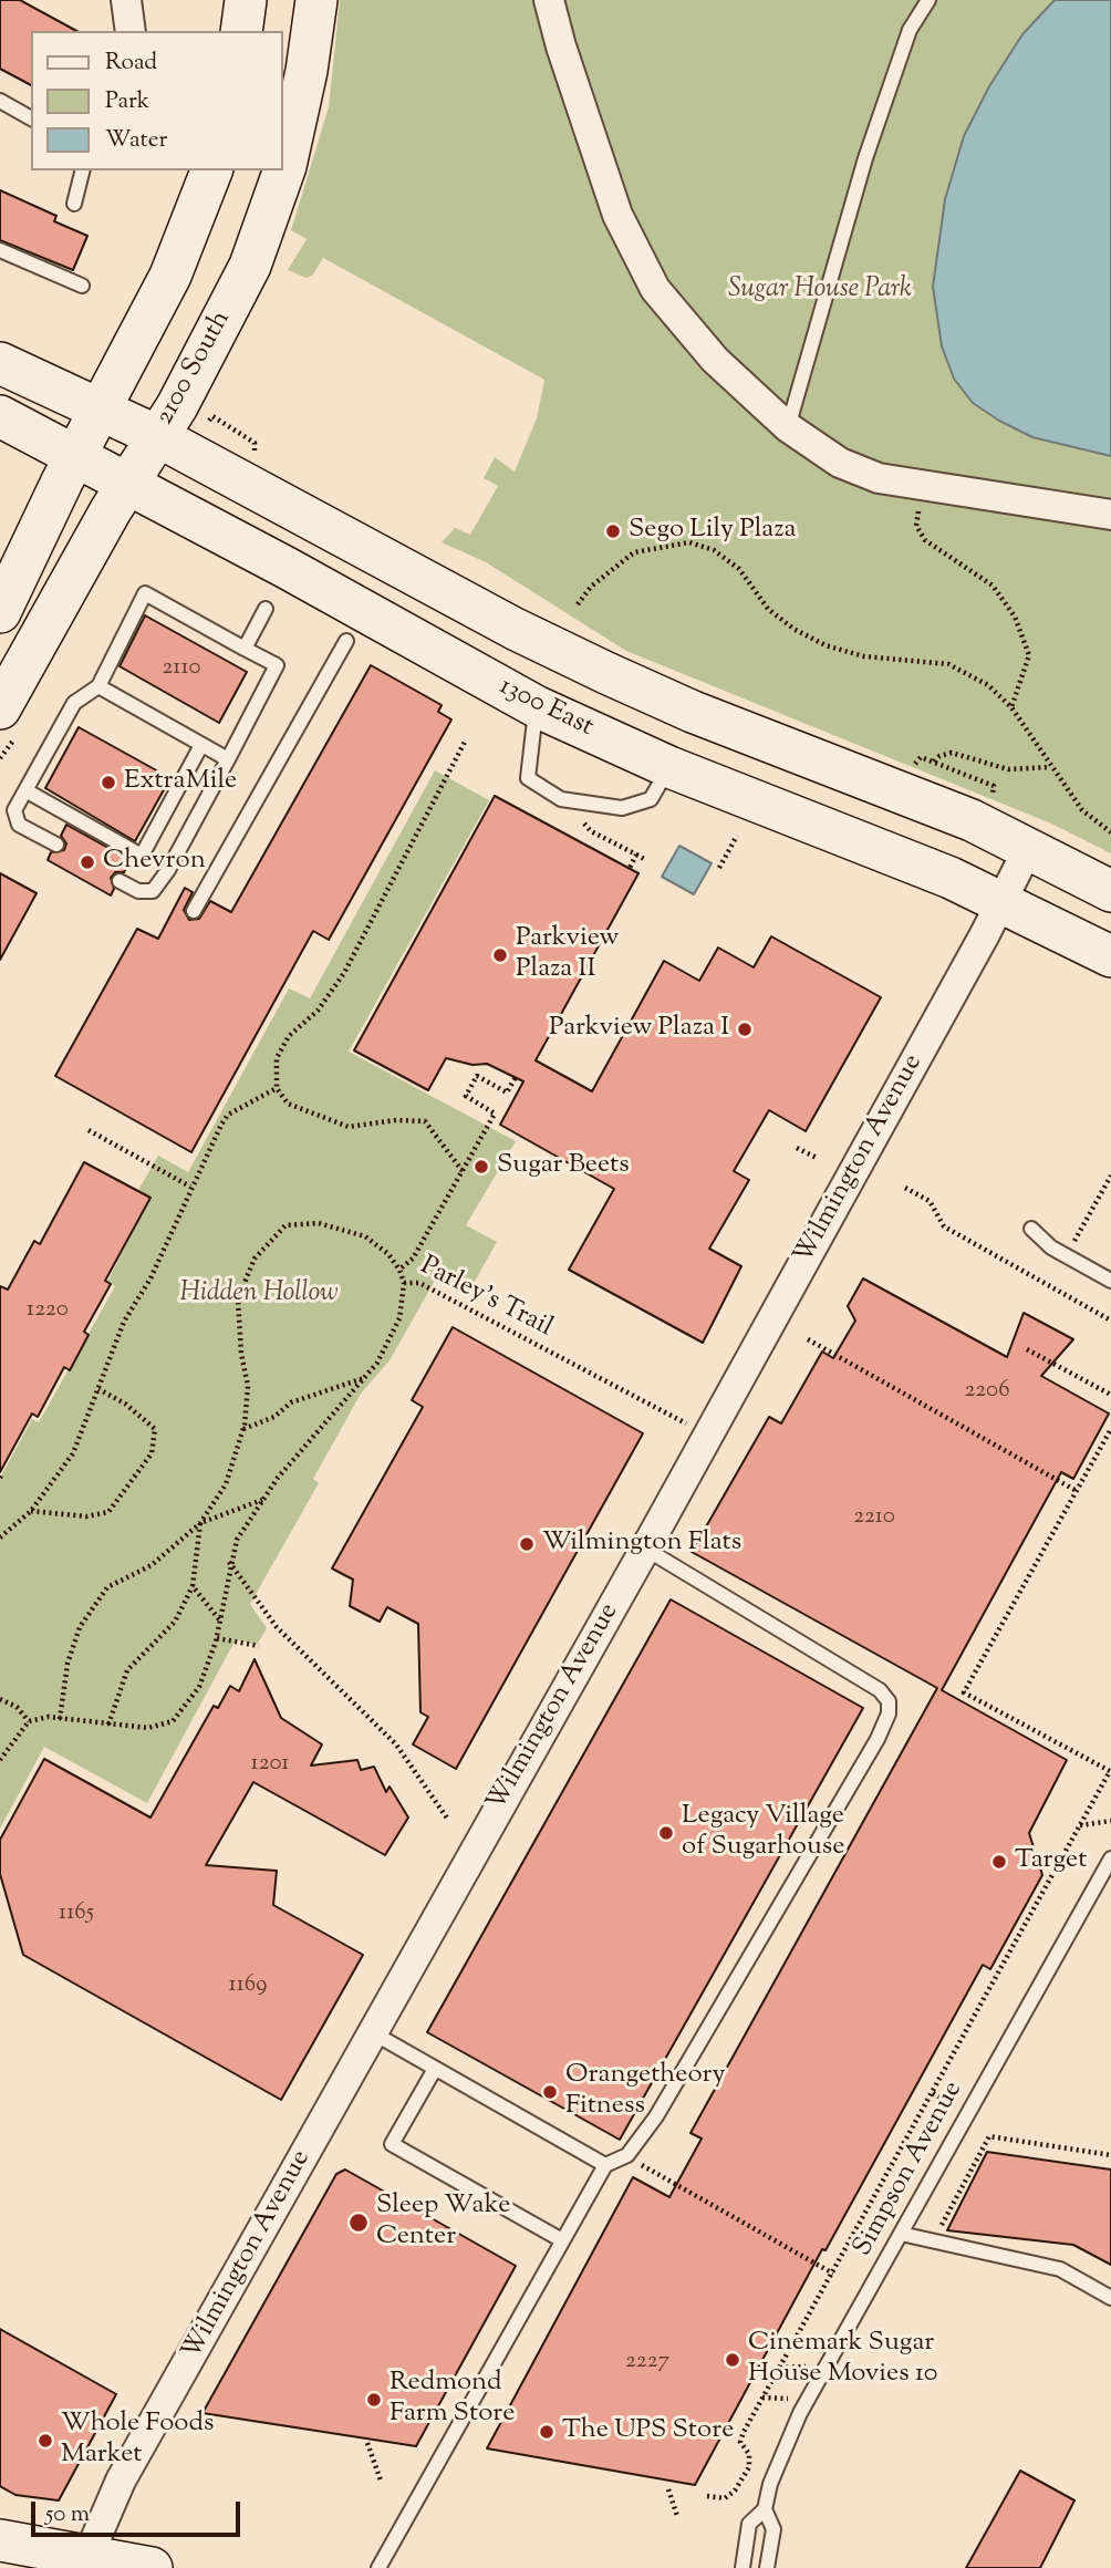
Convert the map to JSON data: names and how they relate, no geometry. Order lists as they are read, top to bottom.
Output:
{
  "streets": {
    "main road": ["2100 South", "1300 East"],
    "street": ["Wilmington Avenue"],
    "lane": ["Simpson Avenue"],
    "path": ["Parley's Trail"]
  },
  "crossings": [
    ["2100 South", "1300 East"],
    ["1300 East", "Wilmington Avenue"]
  ],
  "parks": ["Sugar House Park", "Hidden Hollow"],
  "places": [
    "Sego Lily Plaza",
    "ExtraMile",
    "Chevron",
    "Parkview Plaza II",
    "Parkview Plaza I",
    "Sugar Beets",
    "Wilmington Flats",
    "Legacy Village of Sugarhouse",
    "Target",
    "Orangetheory Fitness",
    "Sleep Wake Center",
    "Cinemark Sugar House Movies 10",
    "Redmond Farm Store",
    "The UPS Store",
    "Whole Foods Market"
  ],
  "house_numbers": [
    "2110",
    "1220",
    "2206",
    "2210",
    "1201",
    "1165",
    "1169",
    "2227"
  ],
  "legend": ["Road", "Park", "Water"],
  "scale_bar": "50 m"
}
